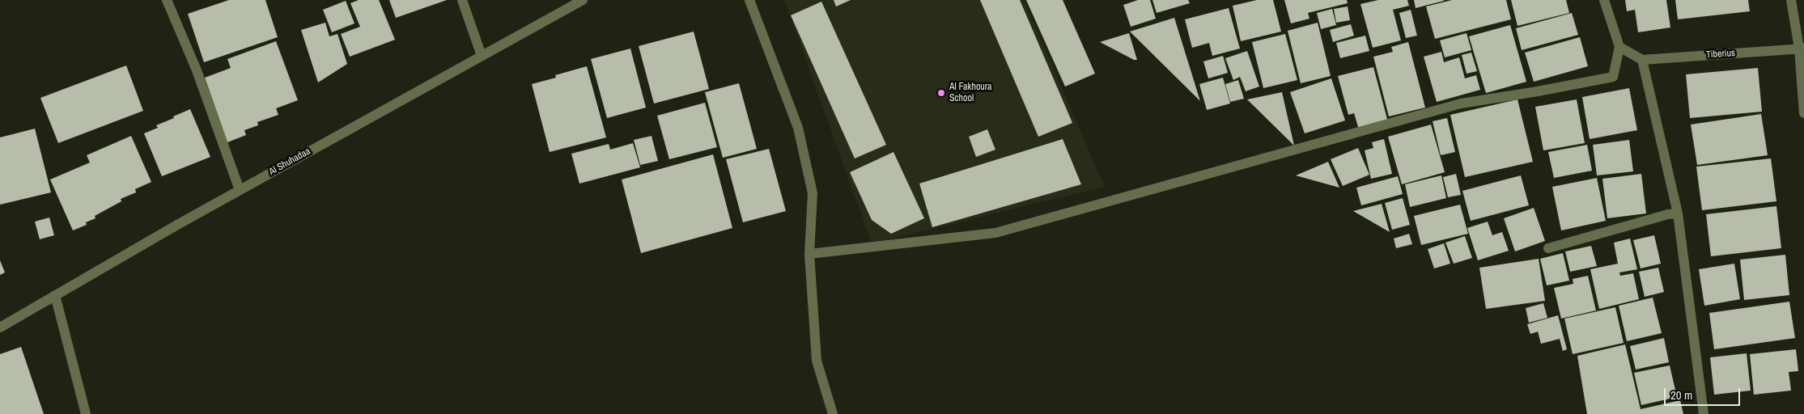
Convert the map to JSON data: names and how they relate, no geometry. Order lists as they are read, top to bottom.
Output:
{
  "streets": {
    "street": ["Tiberius", "Al Shuhadaa"]
  },
  "places": ["Al Fakhoura School"],
  "scale_bar": "20 m"
}
